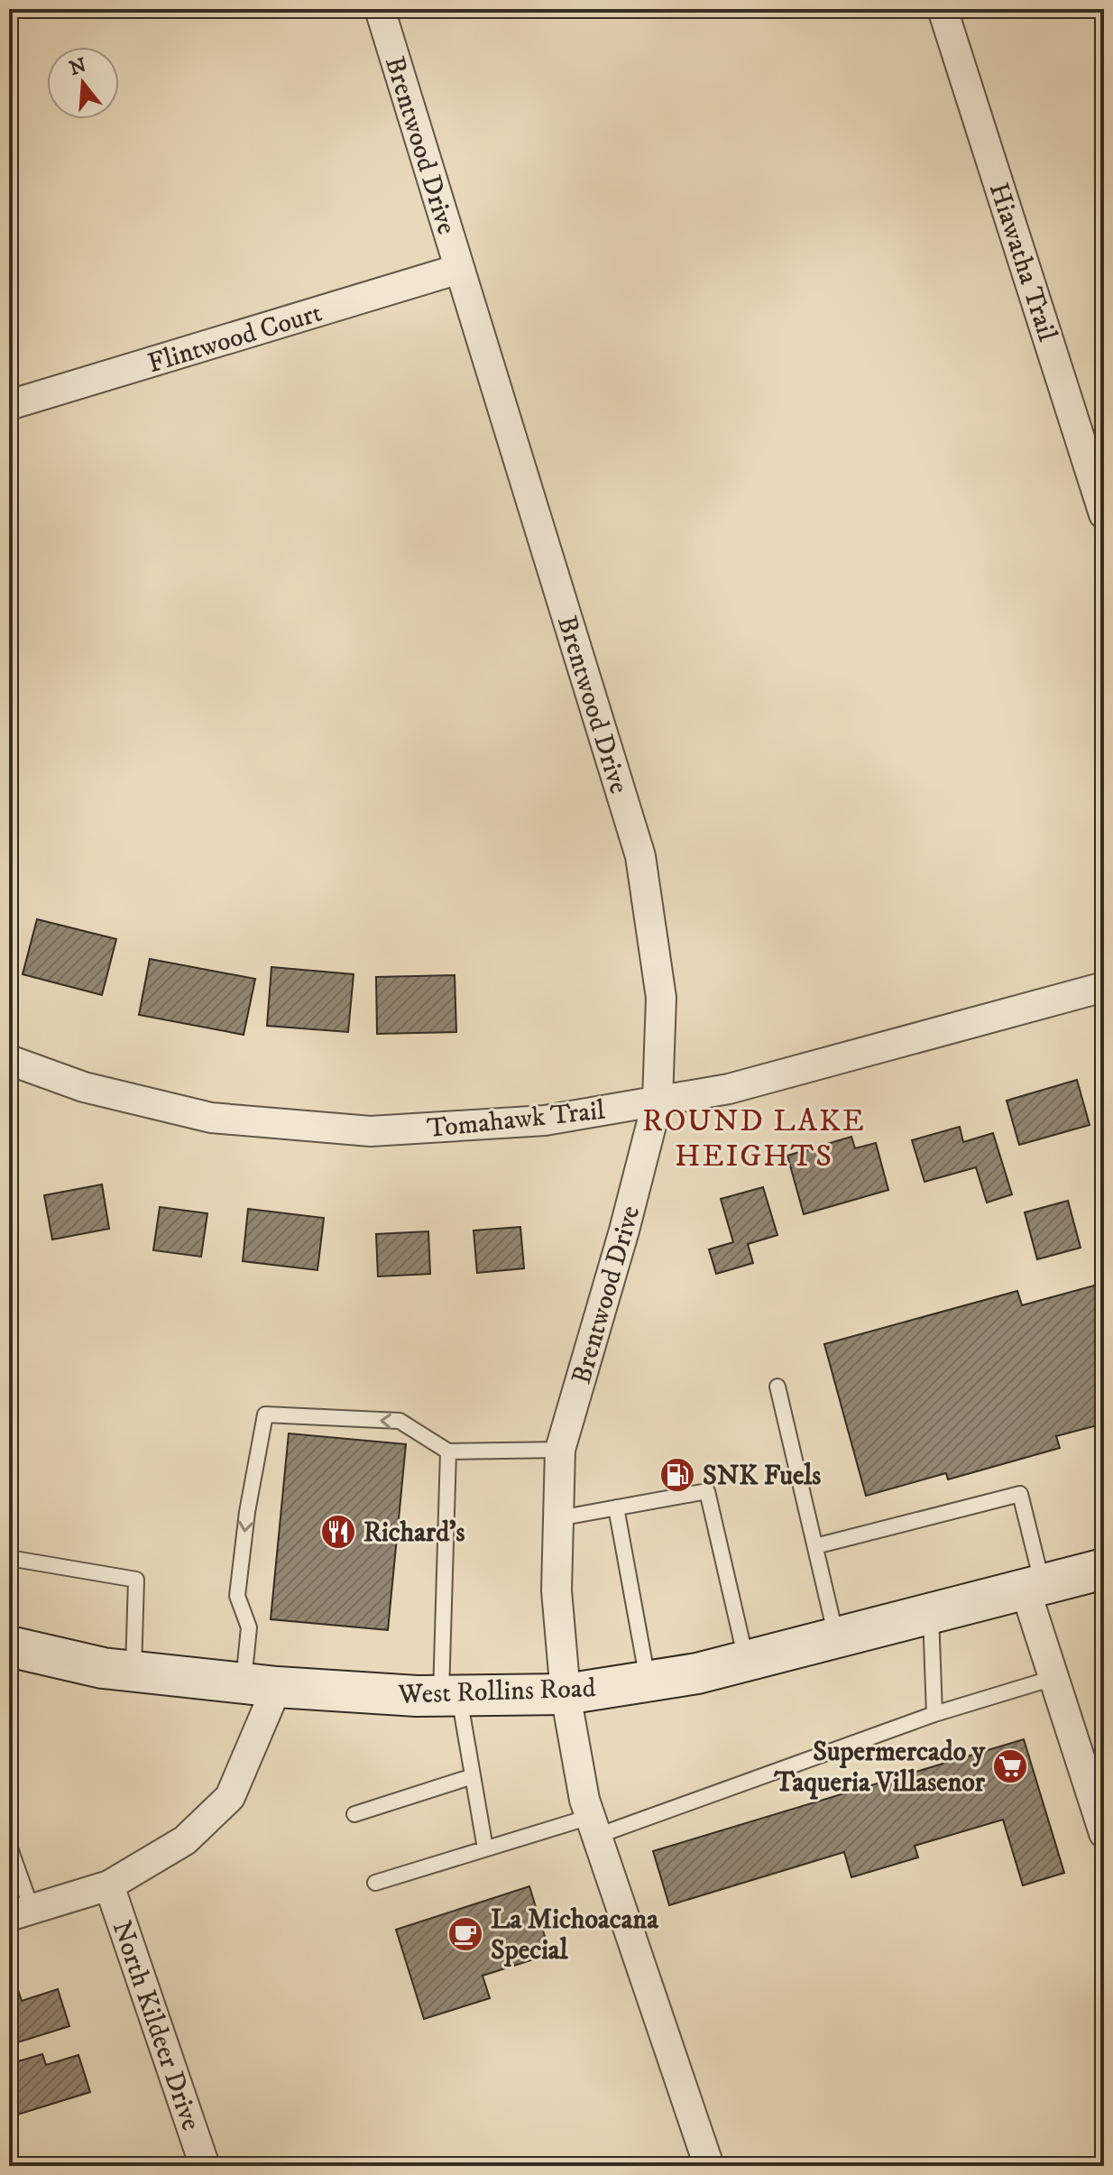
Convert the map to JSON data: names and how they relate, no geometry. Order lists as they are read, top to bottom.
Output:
{
  "streets": {
    "main road": ["West Rollins Road"],
    "street": [
      "Brentwood Drive",
      "Hiawatha Trail",
      "Flintwood Court",
      "Tomahawk Trail",
      "North Kildeer Drive"
    ]
  },
  "crossings": [
    ["Brentwood Drive", "Flintwood Court"],
    ["Brentwood Drive", "Tomahawk Trail"],
    ["Brentwood Drive", "West Rollins Road"]
  ],
  "districts": ["ROUND LAKE HEIGHTS"],
  "places": {
    "fuel station": ["SNK Fuels"],
    "restaurant": ["Richard's"],
    "supermarket": ["Supermercado y Taqueria Villasenor"],
    "cafe": ["La Michoacana Special"]
  },
  "north": "top"
}
